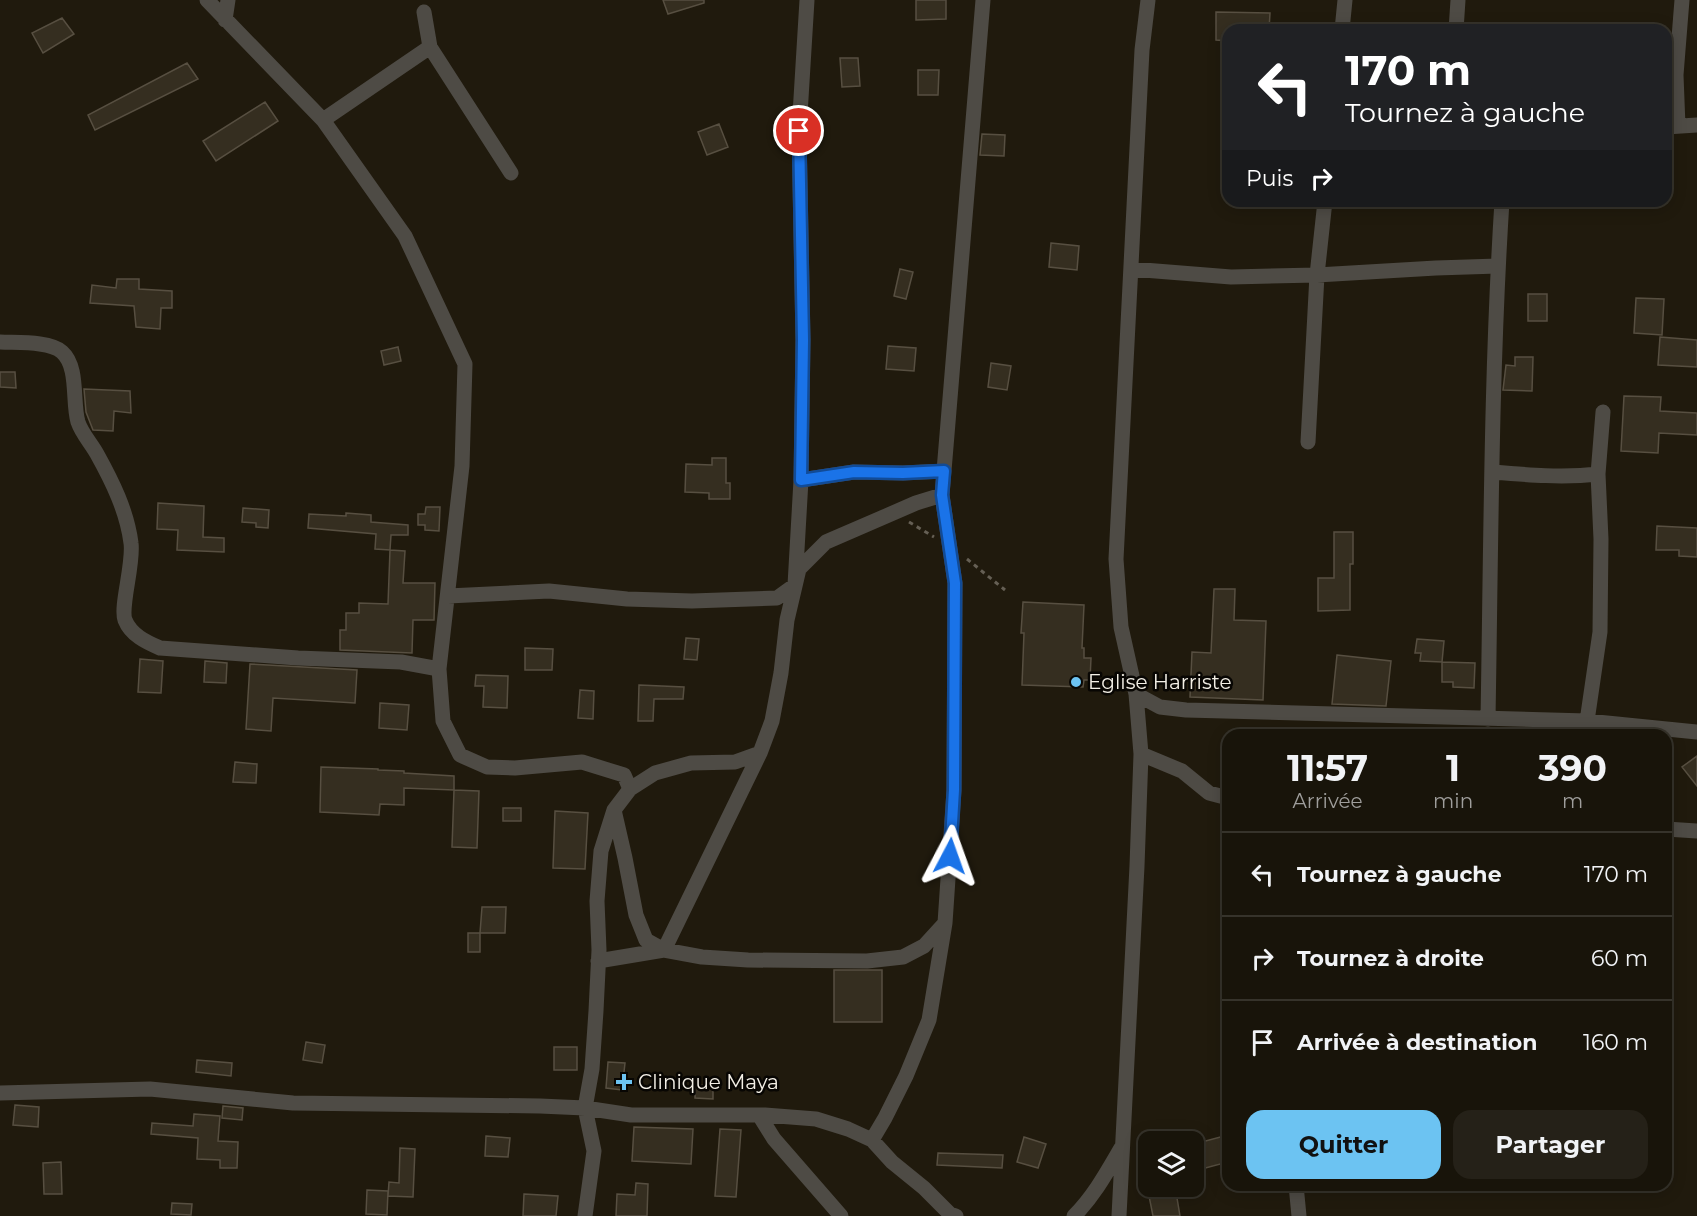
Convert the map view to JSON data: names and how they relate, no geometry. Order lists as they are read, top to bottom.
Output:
{
  "places": {
    "other": ["Eglise Harriste"],
    "health": ["Clinique Maya"]
  },
  "page": {
    "turn": ["170 m", "Tournez à gauche"],
    "then": "Puis",
    "eta": [
      "11:57",
      "Arrivée",
      "1",
      "min",
      "390",
      "m"
    ],
    "list": [
      {
        "name": "Tournez à gauche",
        "value": "170 m"
      },
      {
        "name": "Tournez à droite",
        "value": "60 m"
      },
      {
        "name": "Arrivée à destination",
        "value": "160 m"
      }
    ],
    "buttons": ["Quitter", "Partager"]
  }
}
